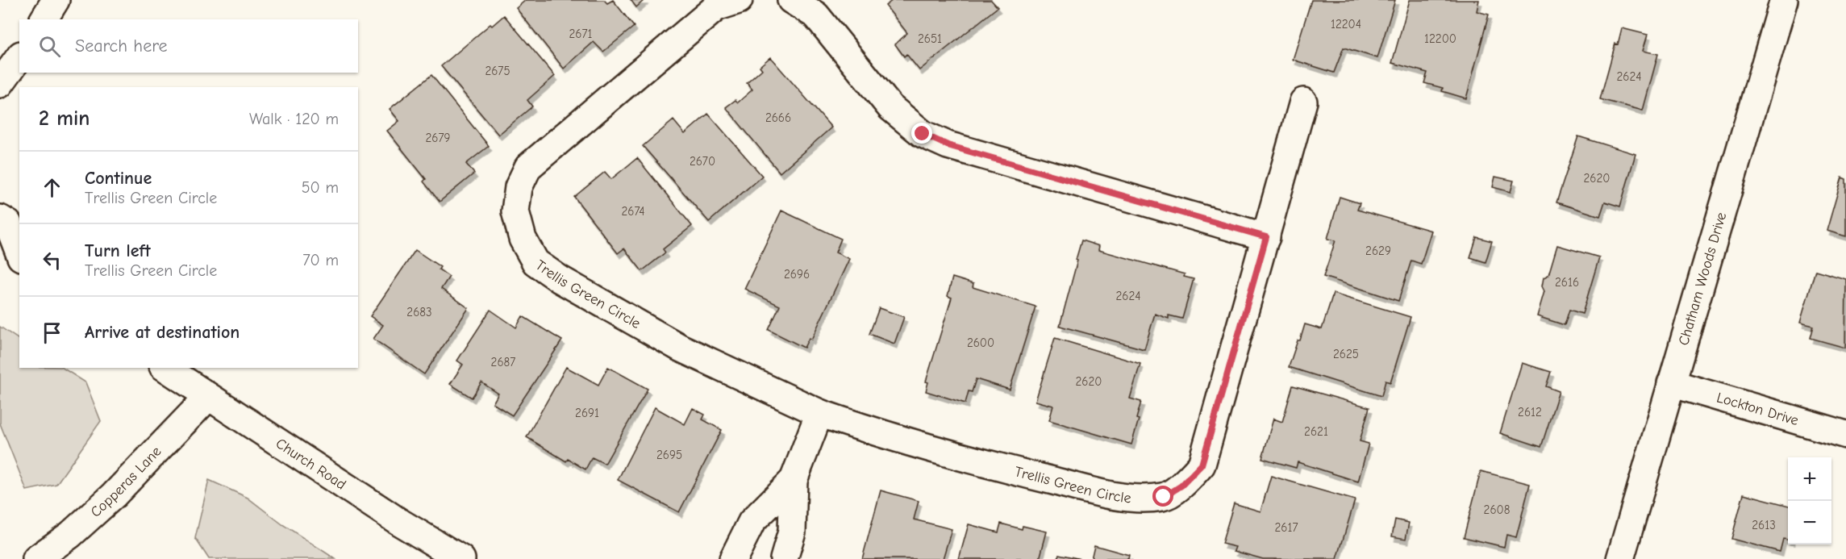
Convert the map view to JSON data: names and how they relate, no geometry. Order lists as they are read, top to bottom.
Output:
{
  "streets": {
    "street": [
      "Chatham Woods Drive",
      "Trellis Green Circle",
      "Lockton Drive",
      "Church Road",
      "Copperas Lane"
    ]
  },
  "crossings": [
    ["Chatham Woods Drive", "Lockton Drive"],
    ["Church Road", "Copperas Lane"]
  ],
  "house_numbers": [
    "12204",
    "2671",
    "2651",
    "12200",
    "2675",
    "2624",
    "2666",
    "2679",
    "2670",
    "2620",
    "2674",
    "2629",
    "2696",
    "2616",
    "2624",
    "2683",
    "2600",
    "2625",
    "2687",
    "2620",
    "2612",
    "2691",
    "2621",
    "2695",
    "2608",
    "2613",
    "2617"
  ],
  "page": {
    "search": "Search here",
    "heading": ["2 min", "Walk · 120 m"],
    "list": [
      ["Continue", "Trellis Green Circle", "50 m"],
      ["Turn left", "Trellis Green Circle", "70 m"],
      "Arrive at destination"
    ],
    "map_buttons": ["+", "−"]
  }
}
